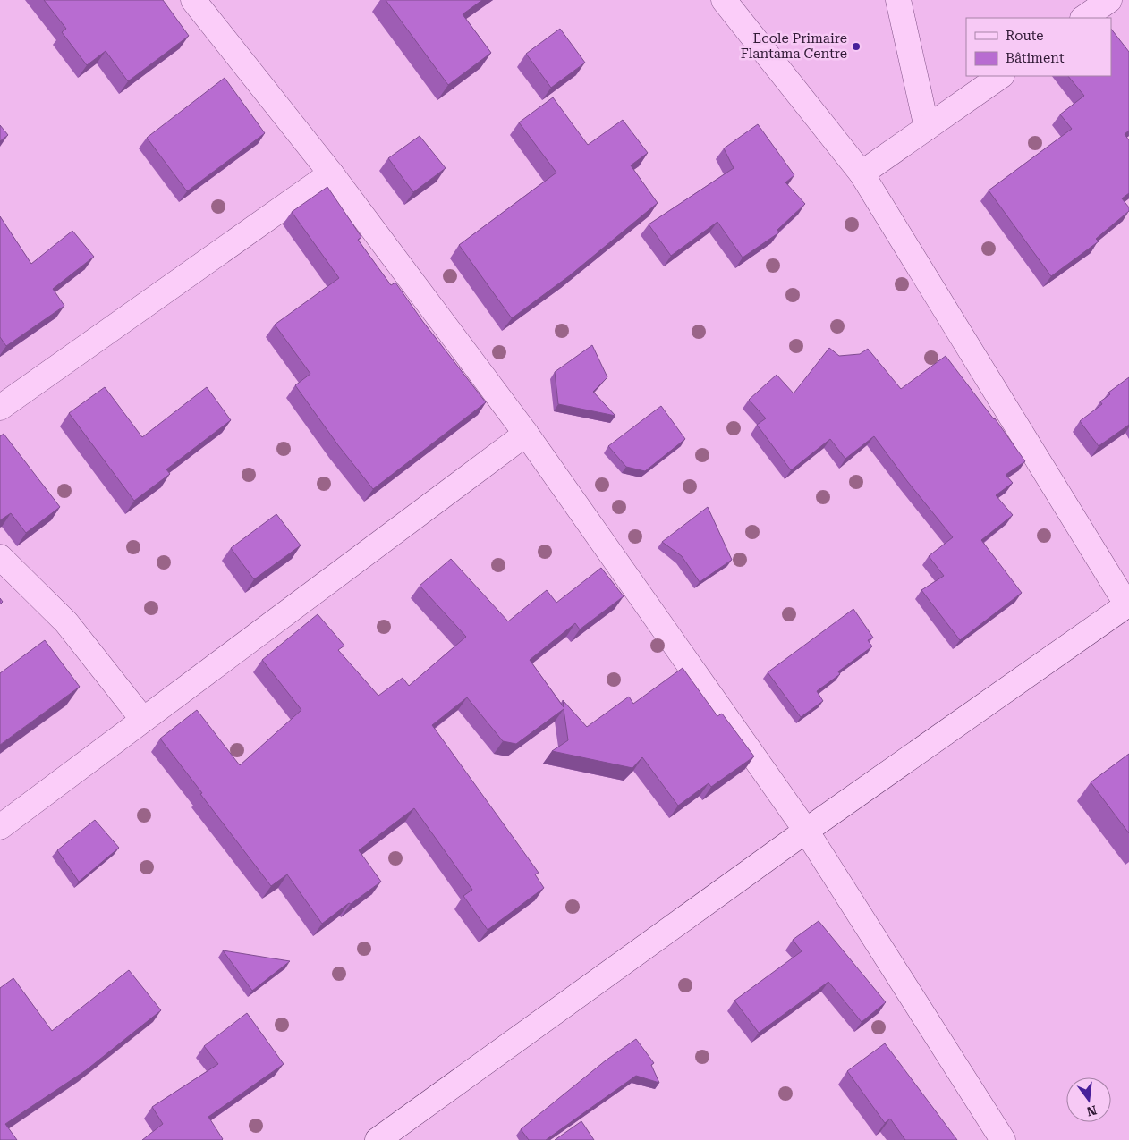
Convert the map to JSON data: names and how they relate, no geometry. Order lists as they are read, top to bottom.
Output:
{
  "places": ["Ecole Primaire Flantama Centre"],
  "legend": ["Route", "Bâtiment"],
  "north": "bottom"
}
